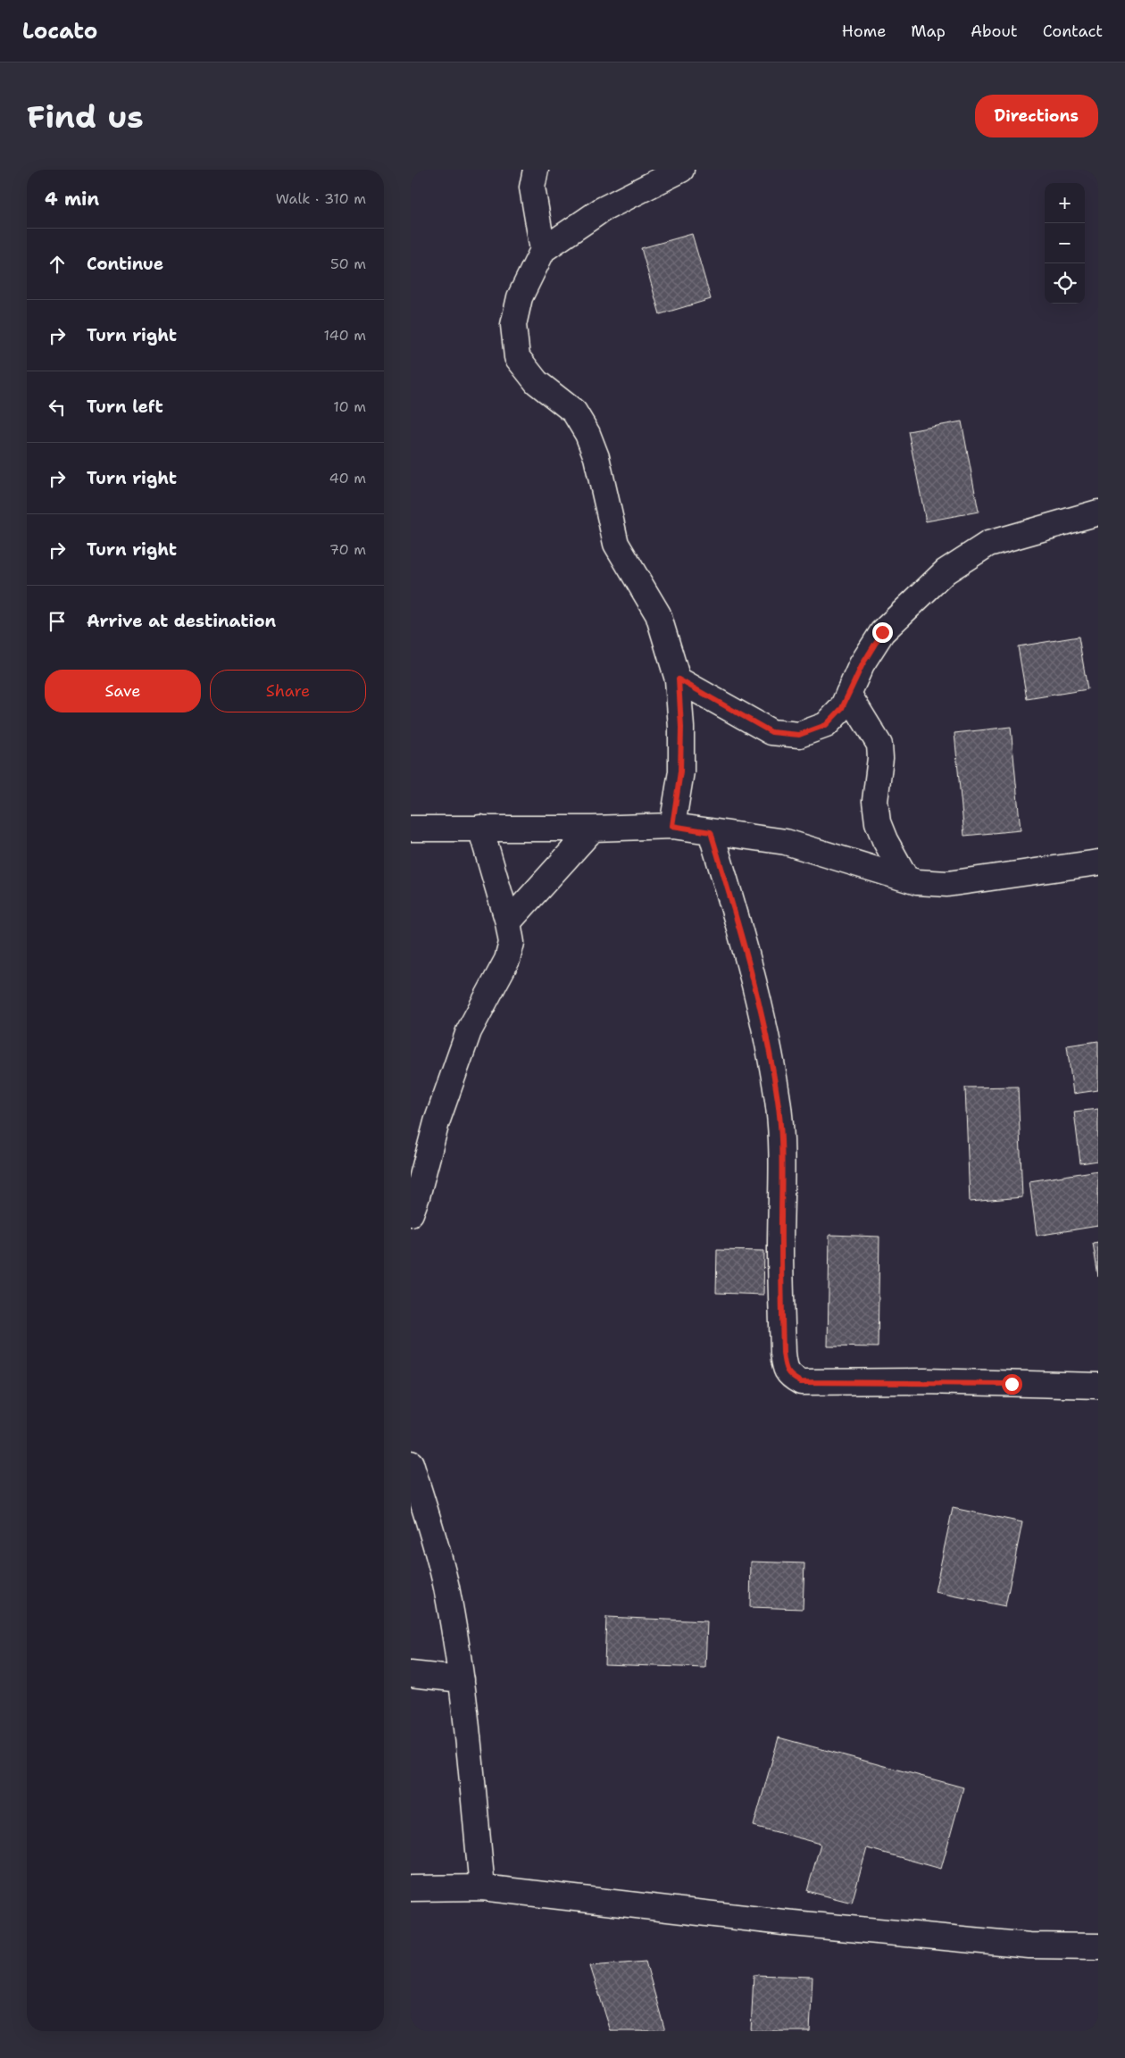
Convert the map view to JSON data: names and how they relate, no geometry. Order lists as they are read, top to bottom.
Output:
{
  "page": {
    "header": "Locato",
    "nav": [
      "Home",
      "Map",
      "About",
      "Contact"
    ],
    "buttons": [
      "Directions",
      ["Save", "Share"]
    ],
    "title": "Find us",
    "heading": ["4 min", "Walk · 310 m"],
    "map_buttons": ["+", "−"],
    "list": [
      ["Continue", "50 m"],
      ["Turn right", "140 m"],
      ["Turn left", "10 m"],
      ["Turn right", "40 m"],
      ["Turn right", "70 m"],
      "Arrive at destination"
    ]
  }
}
